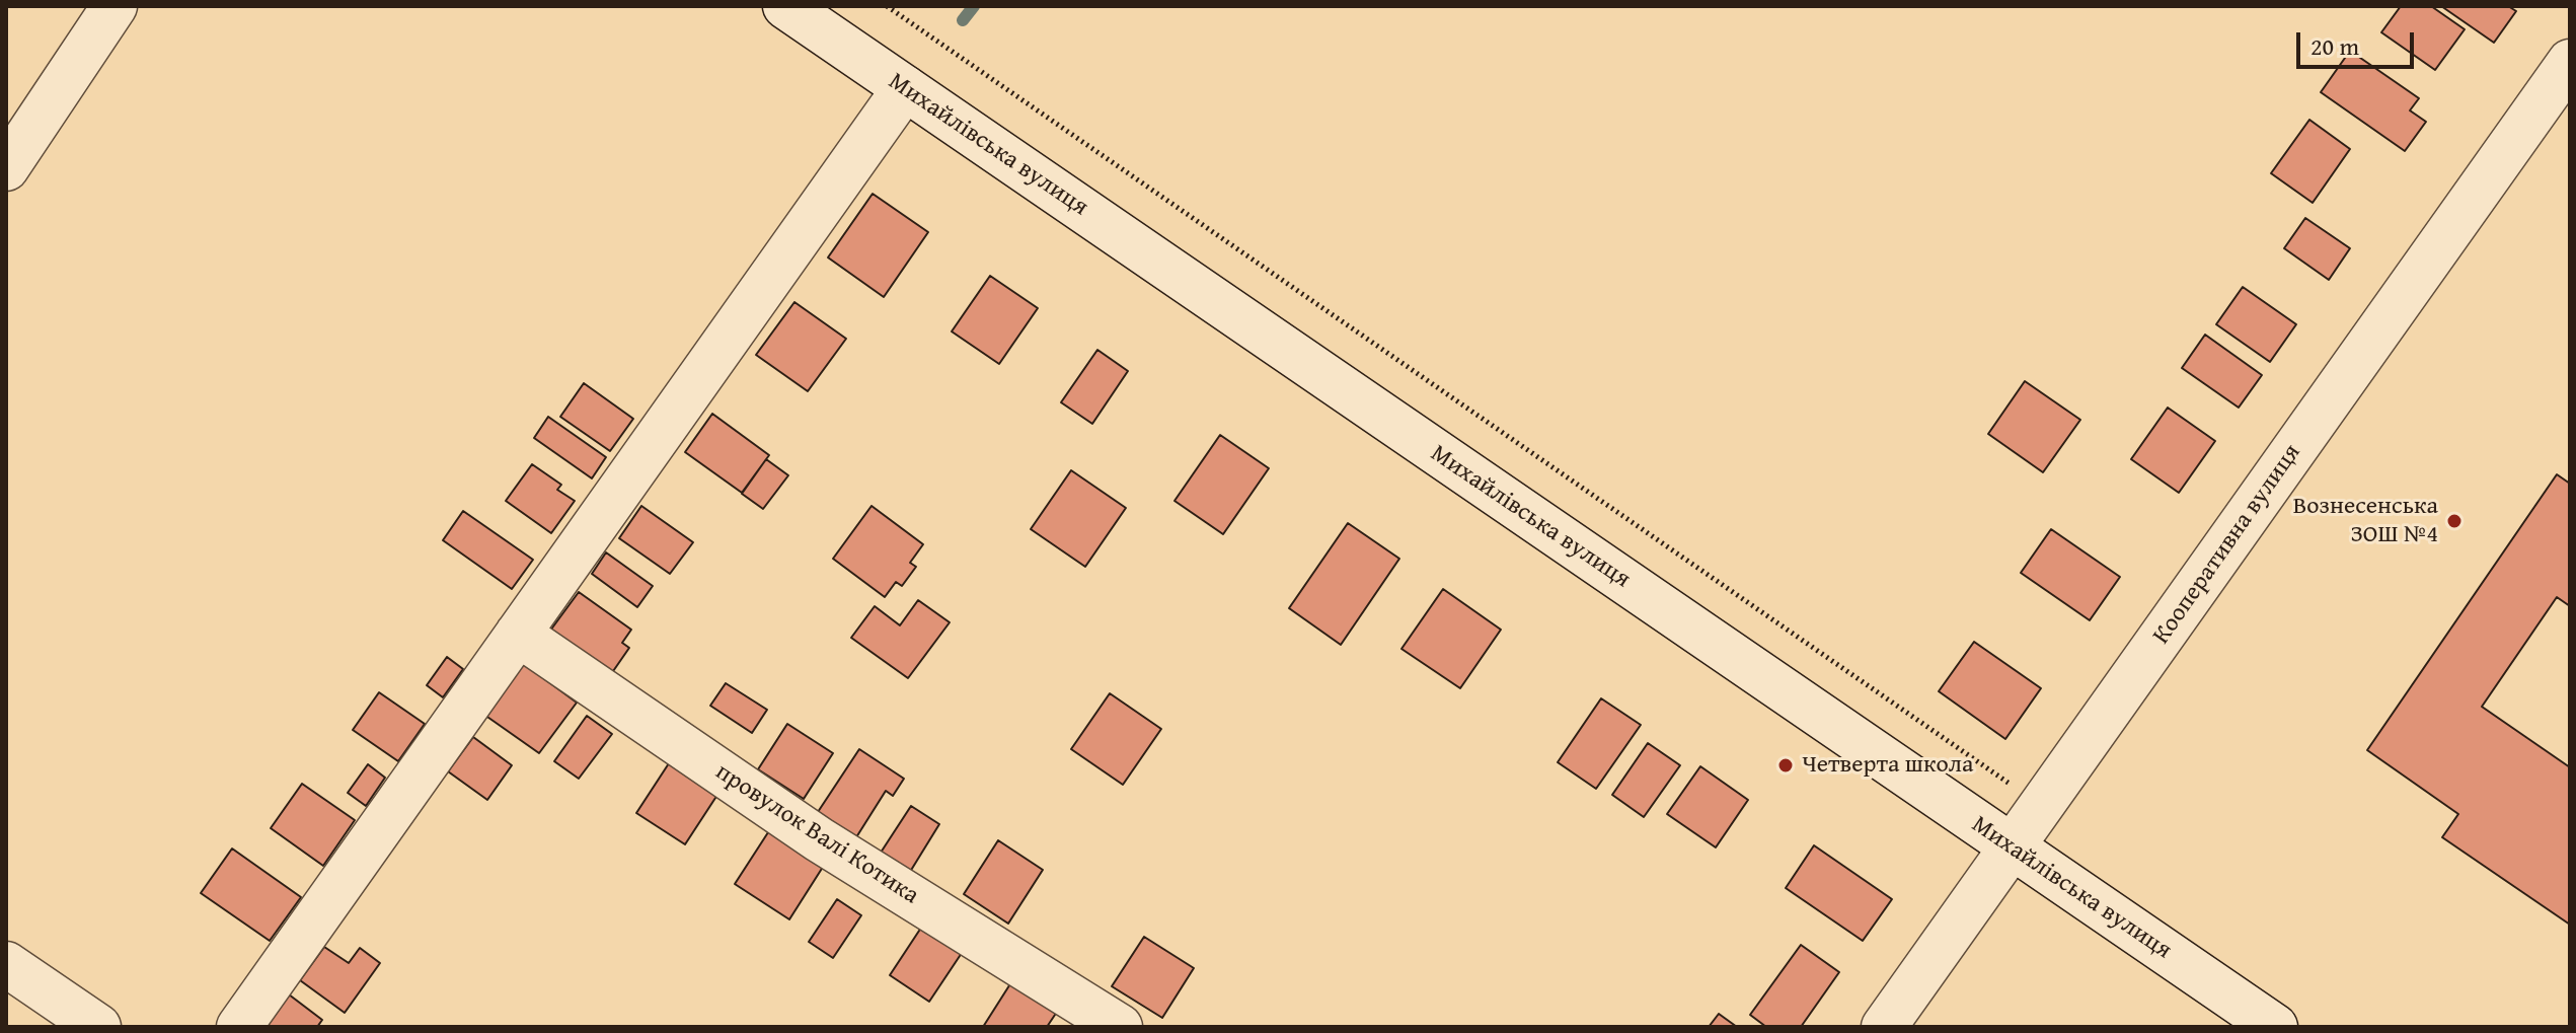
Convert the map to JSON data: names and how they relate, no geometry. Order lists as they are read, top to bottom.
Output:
{
  "streets": {
    "street": ["Михайлівська вулиця", "Кооперативна вулиця", "провулок Валі Котика"]
  },
  "crossings": [
    ["Михайлівська вулиця", "Кооперативна вулиця"]
  ],
  "places": ["Вознесенська ЗОШ №4", "Четверта школа"],
  "scale_bar": "20 m"
}
